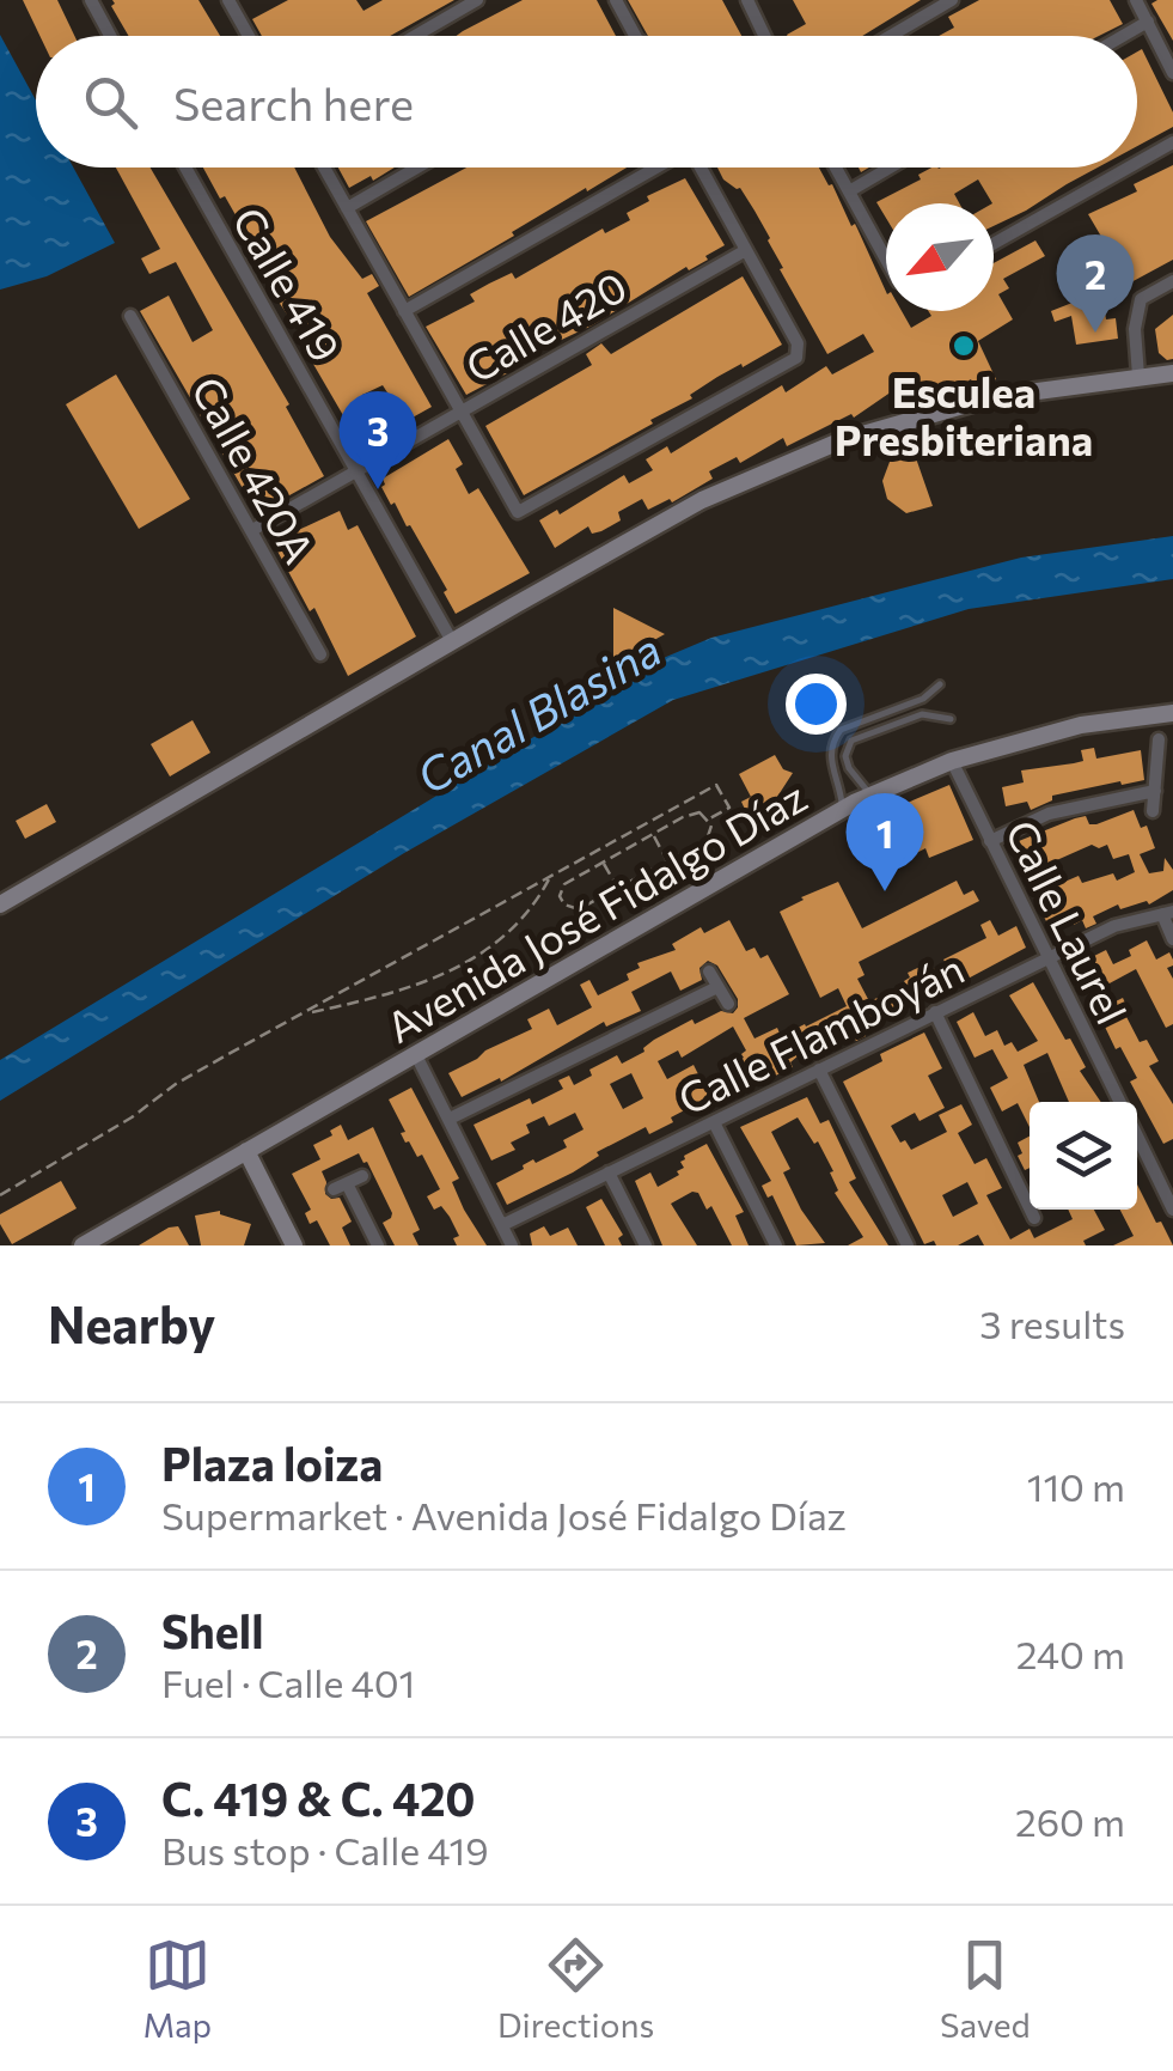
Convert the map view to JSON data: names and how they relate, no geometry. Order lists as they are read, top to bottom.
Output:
{
  "streets": {
    "street": [
      "Calle 419",
      "Calle 420",
      "Calle 420A",
      "Avenida José Fidalgo Díaz",
      "Calle Laurel",
      "Calle Flamboyán"
    ]
  },
  "crossings": [
    ["Calle 419", "Calle 420"],
    ["Calle 420", "Calle 420A"],
    ["Avenida José Fidalgo Díaz", "Calle Laurel"],
    ["Calle Laurel", "Calle Flamboyán"]
  ],
  "water": ["Canal Blasina"],
  "places": ["Esculea Presbiteriana"],
  "north": "bottom left",
  "page": {
    "search": "Search here",
    "pins": ["2", "3", "1"],
    "heading": ["Nearby", "3 results"],
    "list": [
      {
        "mark": "1",
        "name": "Plaza loiza",
        "note": "Supermarket · Avenida José Fidalgo Díaz",
        "value": "110 m"
      },
      {
        "mark": "2",
        "name": "Shell",
        "note": "Fuel · Calle 401",
        "value": "240 m"
      },
      {
        "mark": "3",
        "name": "C. 419 & C. 420",
        "note": "Bus stop · Calle 419",
        "value": "260 m"
      }
    ],
    "nav": ["Map", "Directions", "Saved"]
  }
}
